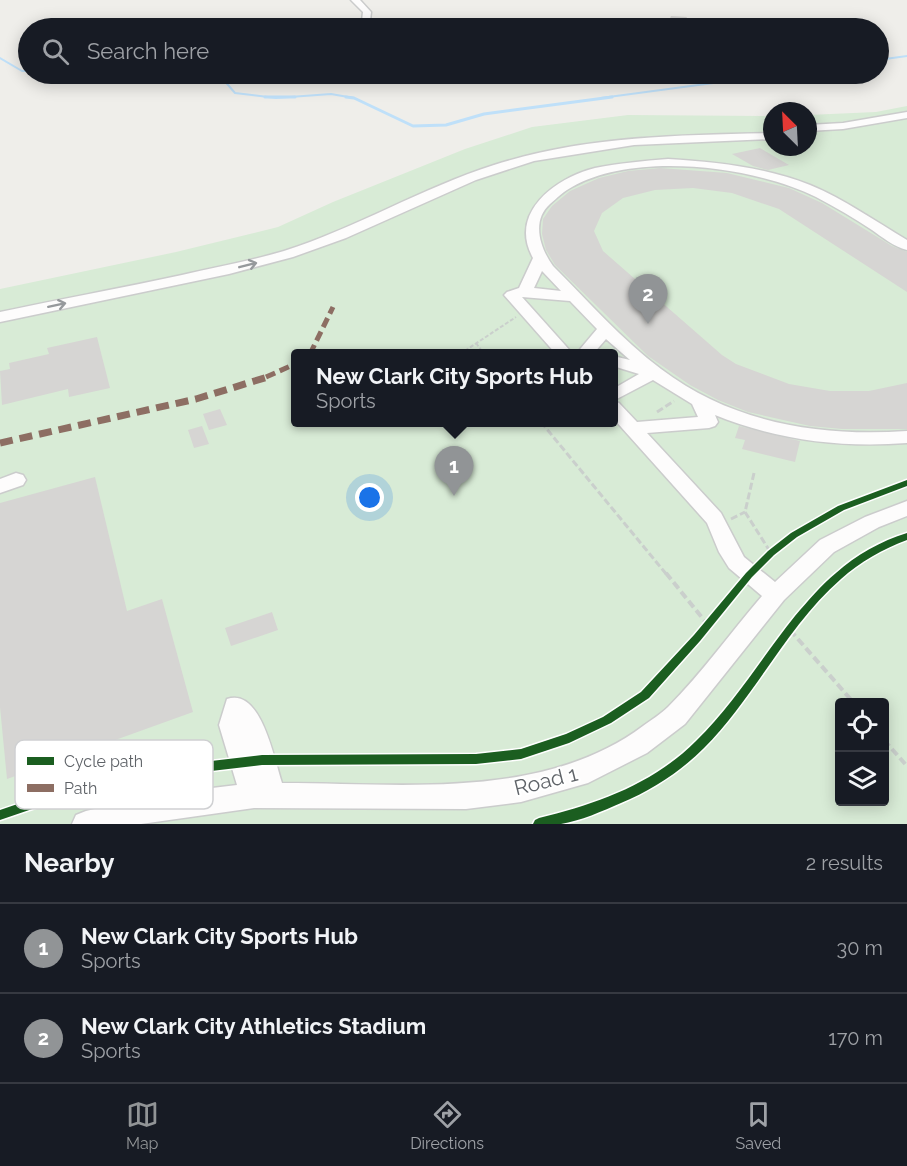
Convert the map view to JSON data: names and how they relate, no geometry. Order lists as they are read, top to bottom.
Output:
{
  "streets": {
    "street": ["Road 1"]
  },
  "legend": ["Cycle path", "Path"],
  "north": "top left",
  "page": {
    "search": "Search here",
    "pins": ["2", "1"],
    "popup": ["New Clark City Sports Hub", "Sports"],
    "heading": ["Nearby", "2 results"],
    "list": [
      {
        "mark": "1",
        "name": "New Clark City Sports Hub",
        "note": "Sports",
        "value": "30 m"
      },
      {
        "mark": "2",
        "name": "New Clark City Athletics Stadium",
        "note": "Sports",
        "value": "170 m"
      }
    ],
    "nav": ["Map", "Directions", "Saved"]
  }
}
